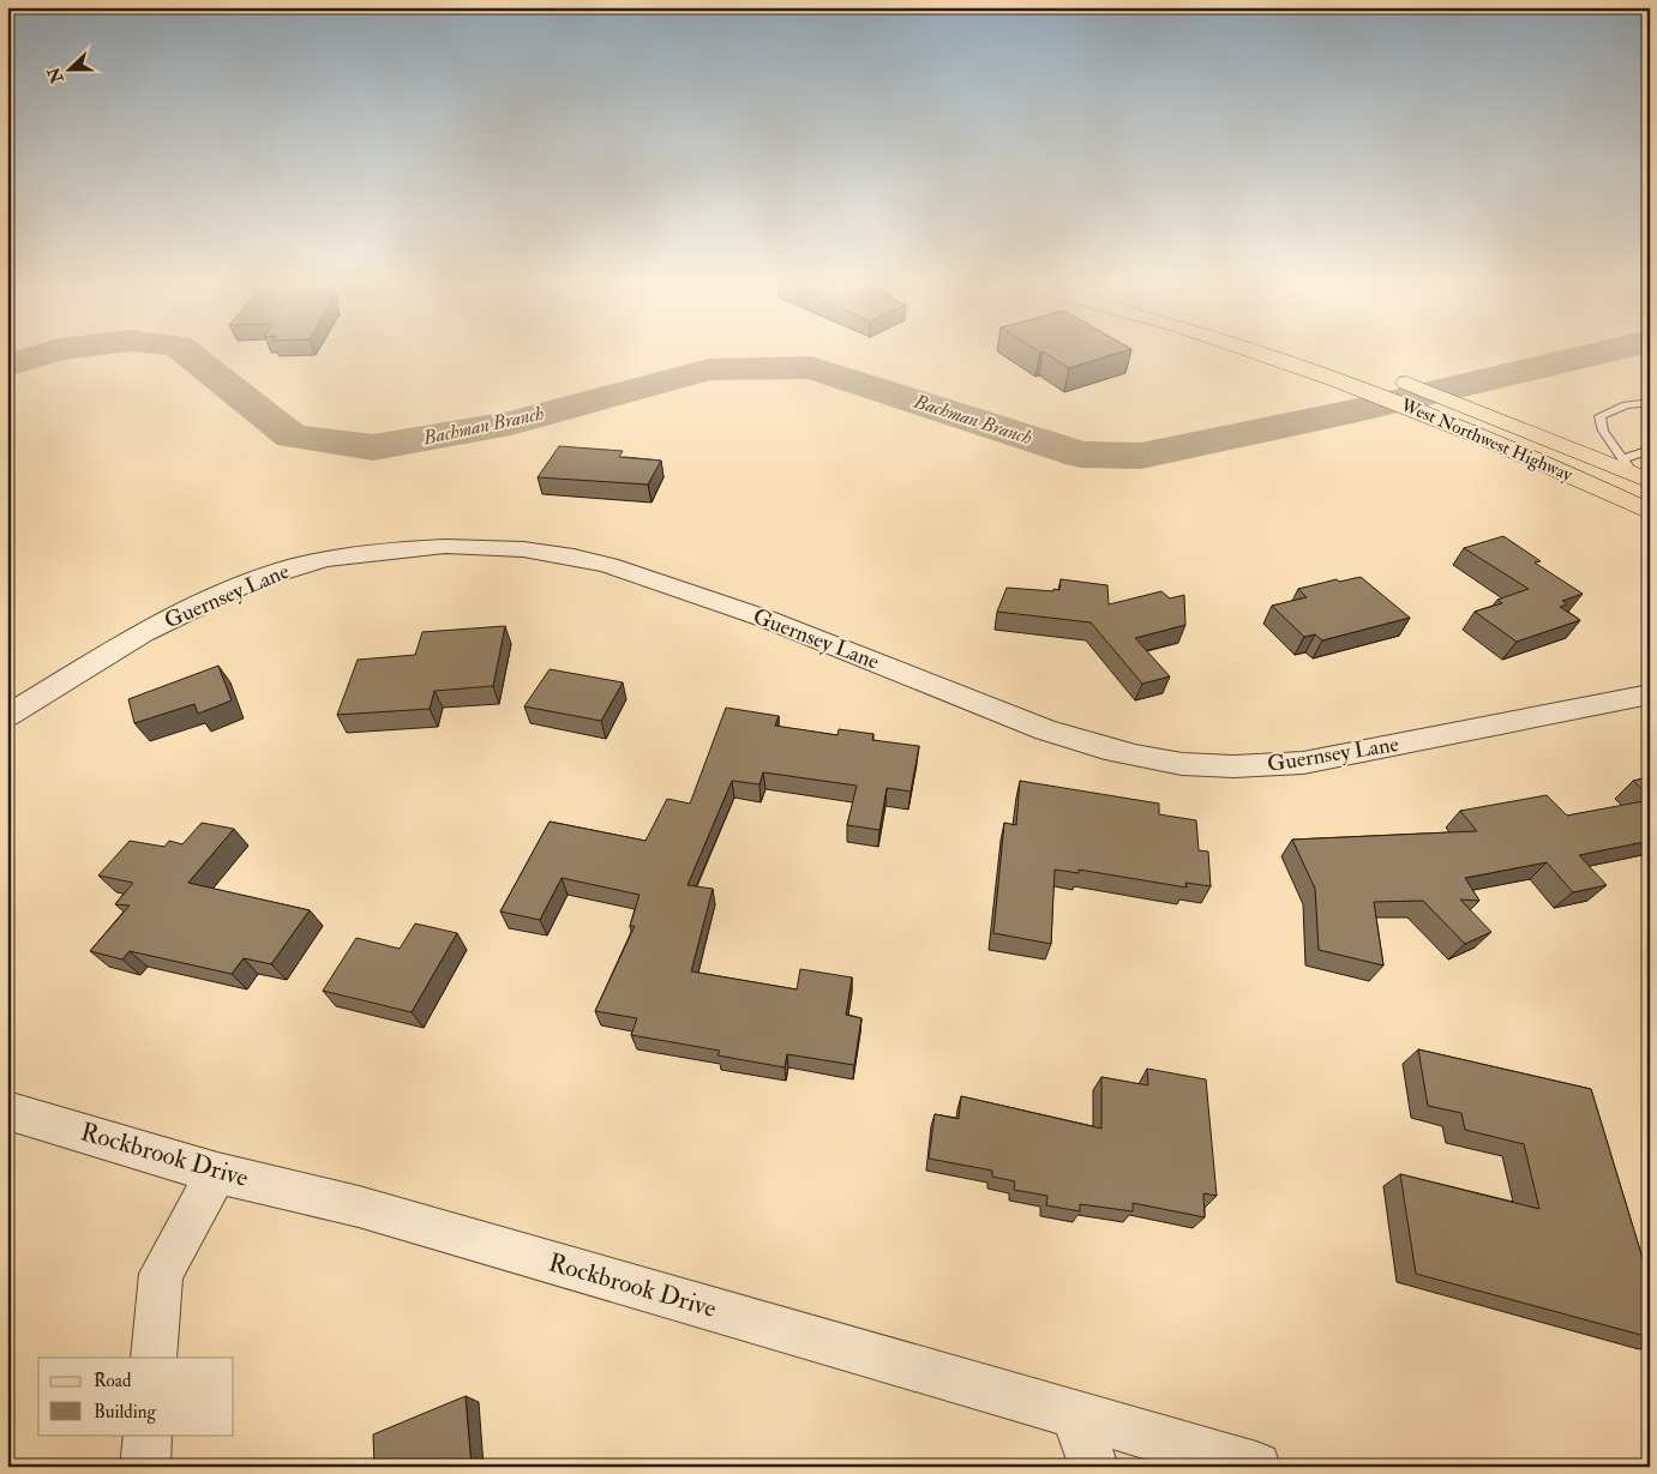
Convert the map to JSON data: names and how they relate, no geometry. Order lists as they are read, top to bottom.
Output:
{
  "streets": {
    "main road": ["West Northwest Highway"],
    "street": ["Guernsey Lane", "Rockbrook Drive"]
  },
  "water": ["Bachman Branch"],
  "legend": ["Road", "Building"],
  "north": "left"
}
